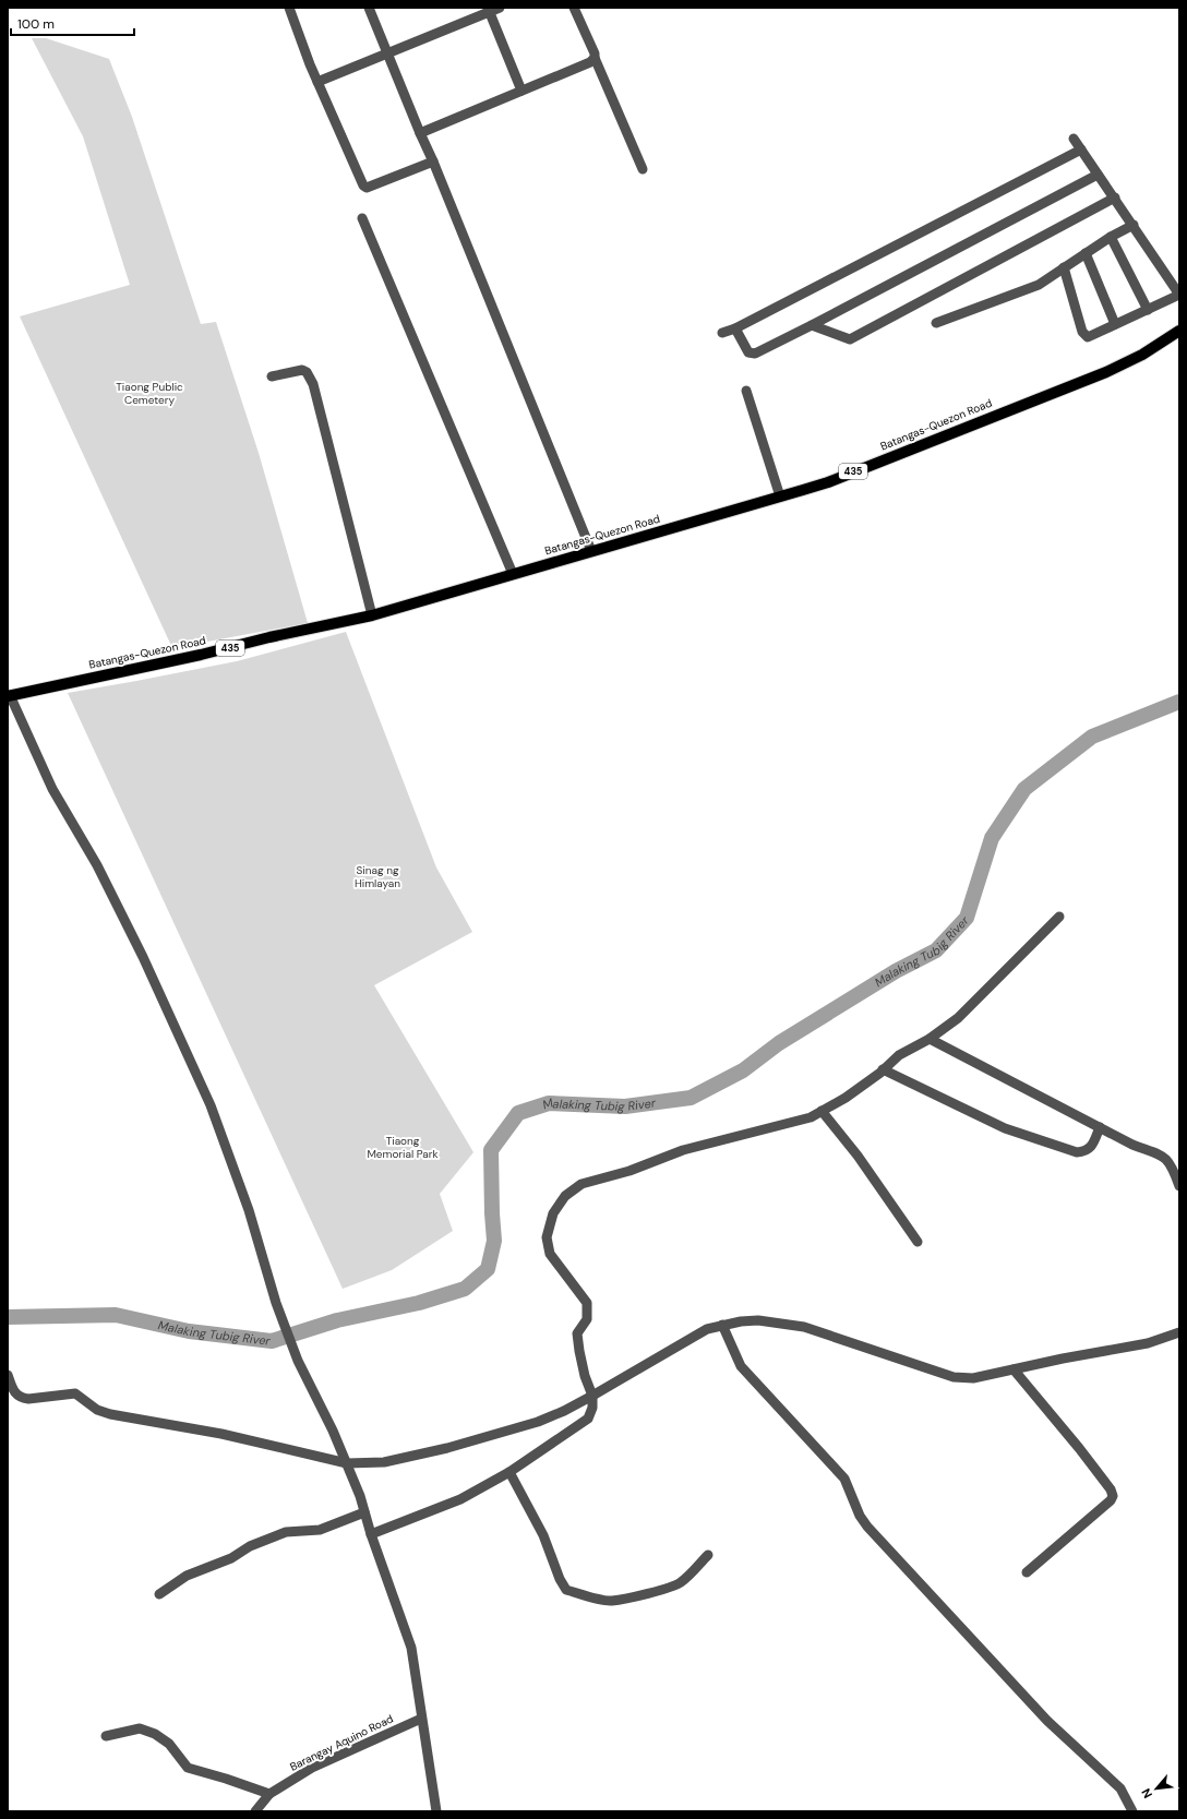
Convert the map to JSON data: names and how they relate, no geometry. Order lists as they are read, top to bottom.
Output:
{
  "streets": {
    "main road": ["Batangas-Quezon Road", "435"],
    "street": ["Barangay Aquino Road"]
  },
  "water": ["Malaking Tubig River"],
  "parks": ["Tiaong Public Cemetery", "Sinag ng Himlayan", "Tiaong Memorial Park"],
  "scale_bar": "100 m",
  "north": "bottom left"
}
